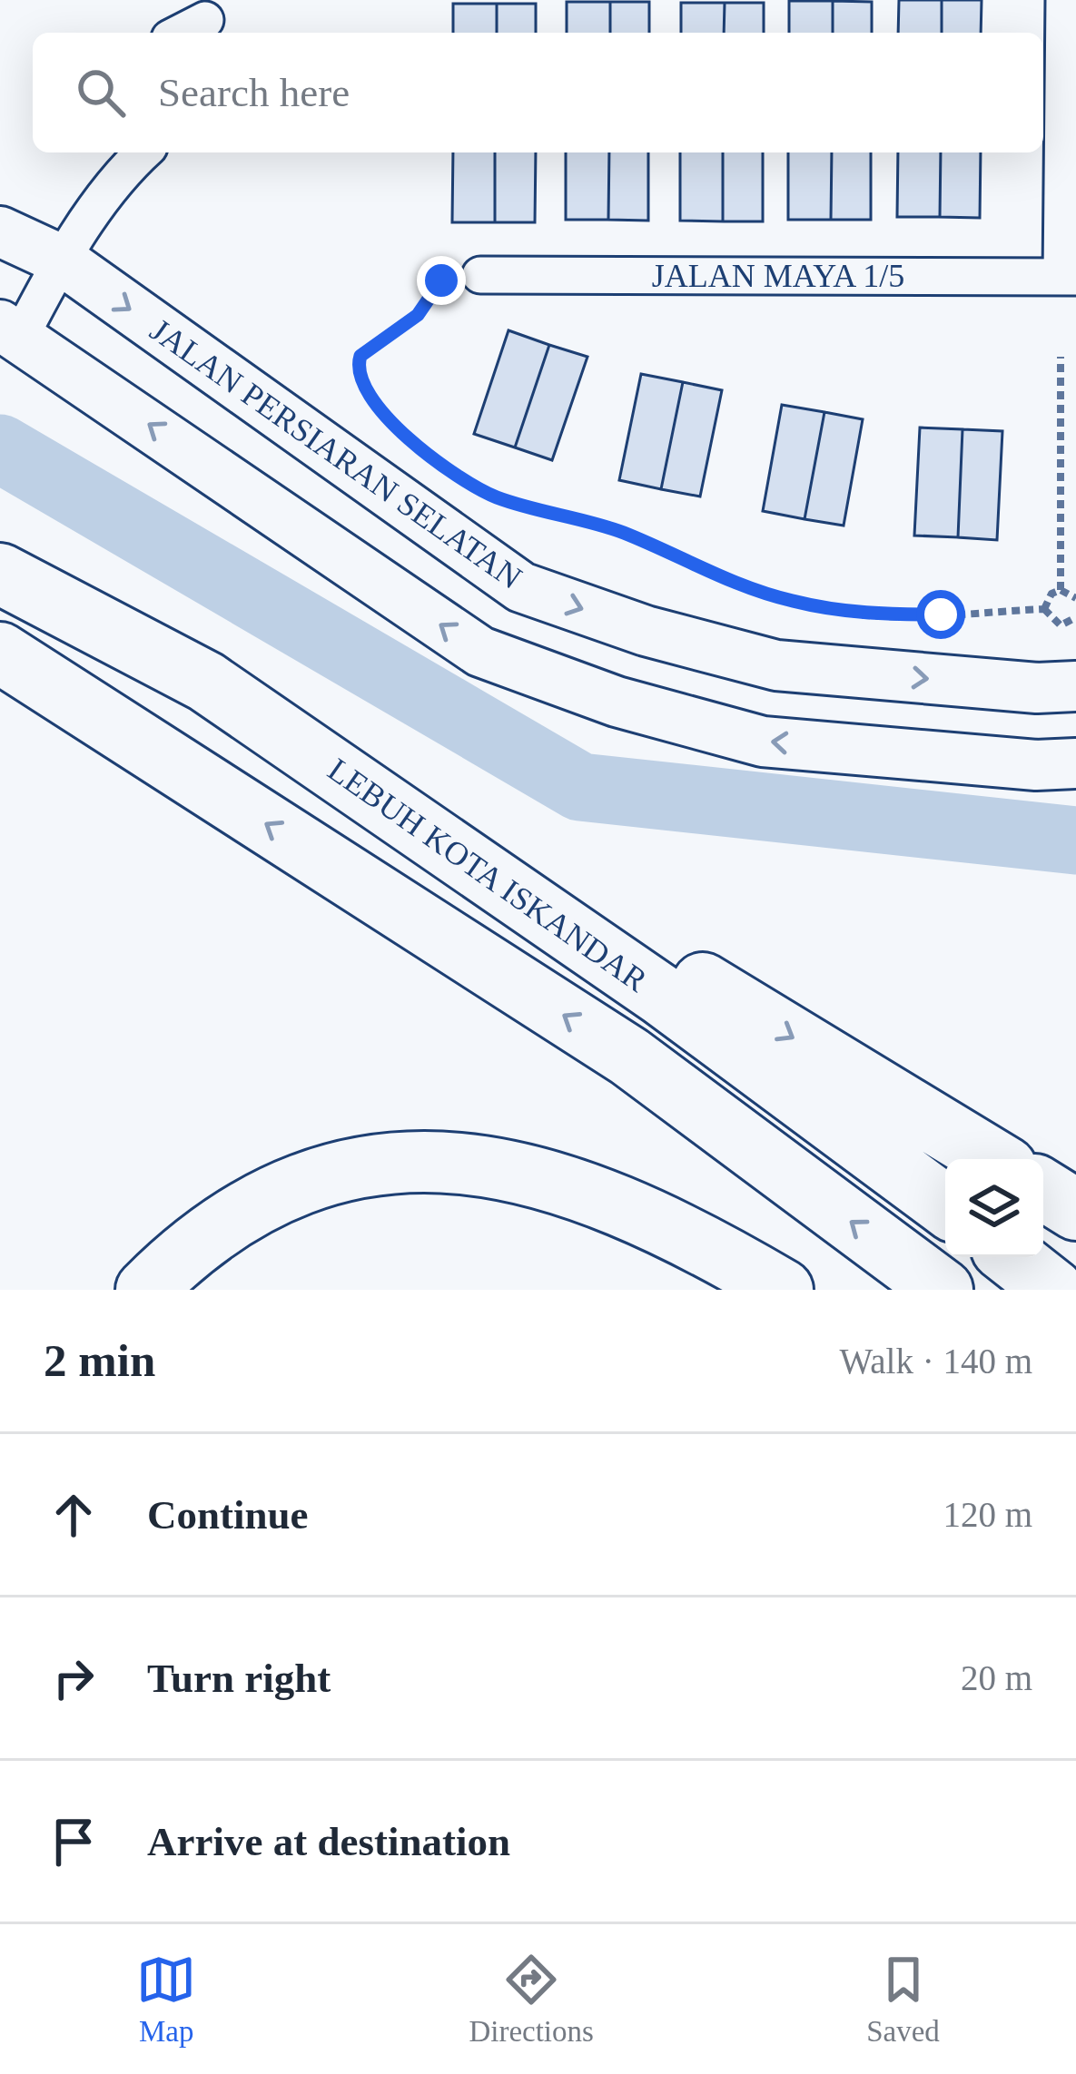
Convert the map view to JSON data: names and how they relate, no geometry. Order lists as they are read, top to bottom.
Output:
{
  "streets": {
    "highway": ["LEBUH KOTA ISKANDAR"],
    "street": ["JALAN MAYA 1/5", "JALAN PERSIARAN SELATAN"]
  },
  "page": {
    "search": "Search here",
    "heading": ["2 min", "Walk · 140 m"],
    "list": [
      ["Continue", "120 m"],
      ["Turn right", "20 m"],
      "Arrive at destination"
    ],
    "nav": ["Map", "Directions", "Saved"]
  }
}
